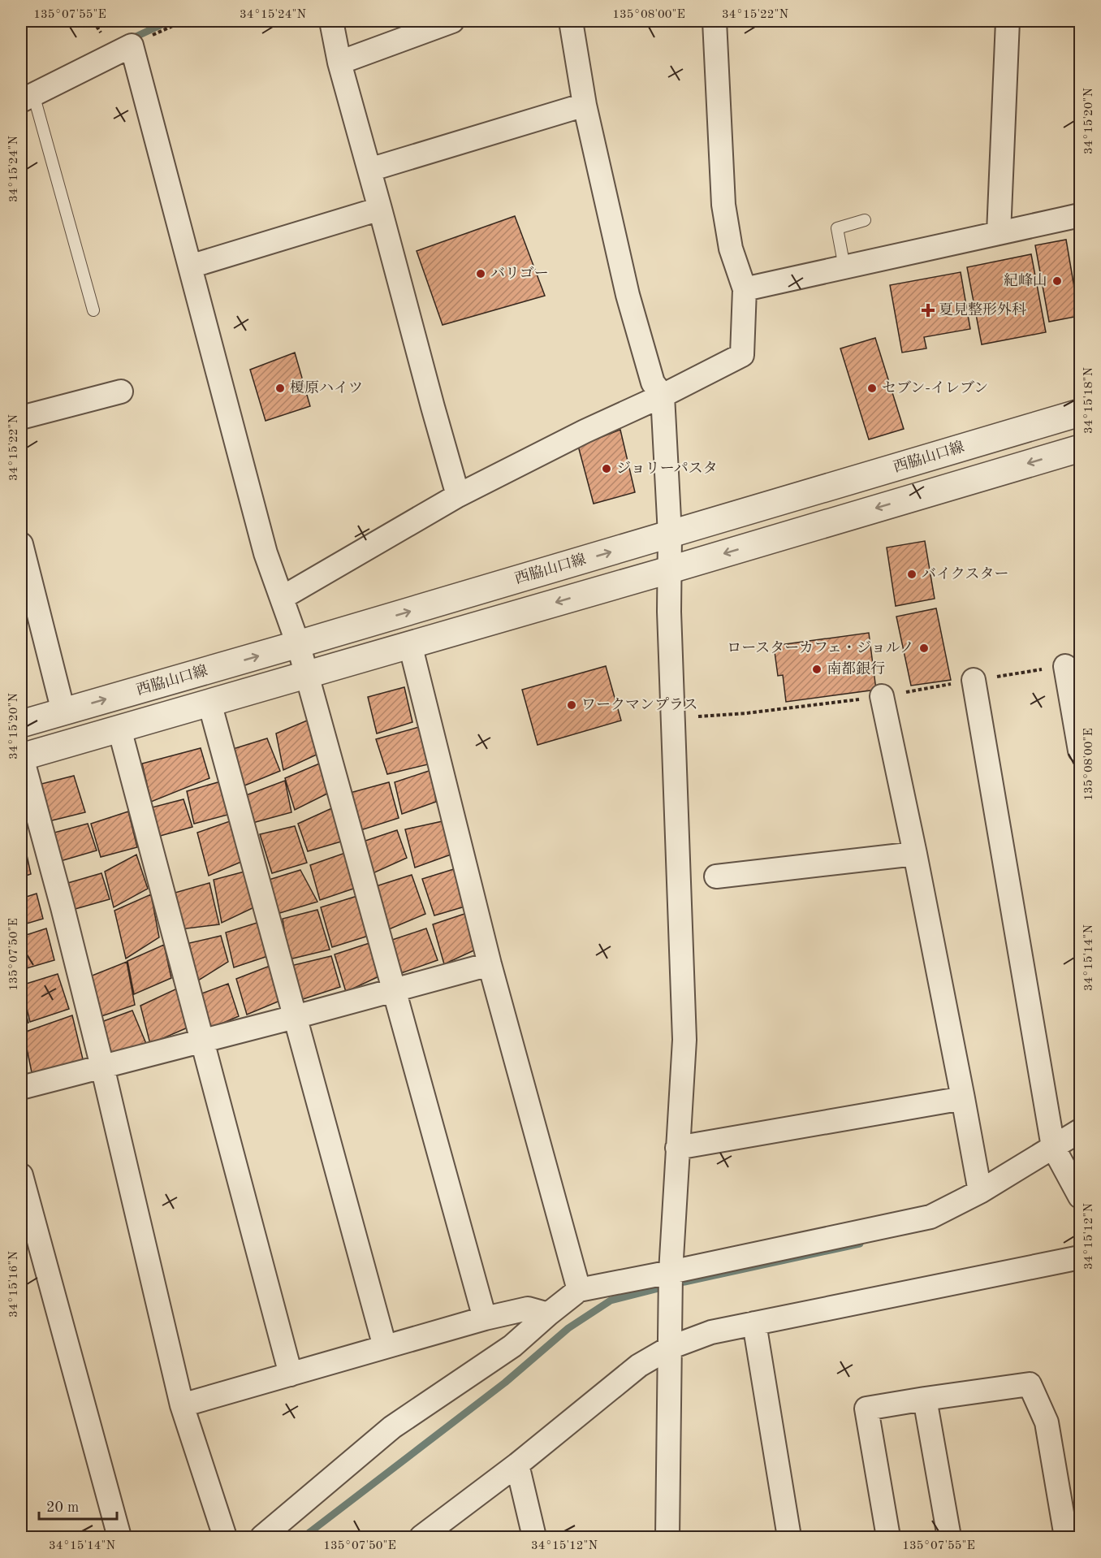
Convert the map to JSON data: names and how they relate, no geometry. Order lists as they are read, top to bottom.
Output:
{
  "streets": {
    "street": ["西脇山口線"]
  },
  "places": {
    "other": [
      "バリゴー",
      "紀峰山",
      "榎原ハイツ",
      "セブン-イレブン",
      "ジョリーパスタ",
      "バイクスター",
      "ロースターカフェ・ジョルノ",
      "南都銀行",
      "ワークマンプラス"
    ],
    "health": ["夏見整形外科"]
  },
  "scale_bar": "20 m",
  "coordinates": [
    "135°07'55\"E",
    "34°15'24\"N",
    "135°08'00\"E",
    "34°15'22\"N",
    "34°15'20\"N",
    "34°15'18\"N",
    "135°07'50\"E",
    "34°15'14\"N",
    "34°15'12\"N",
    "34°15'16\"N"
  ]
}
